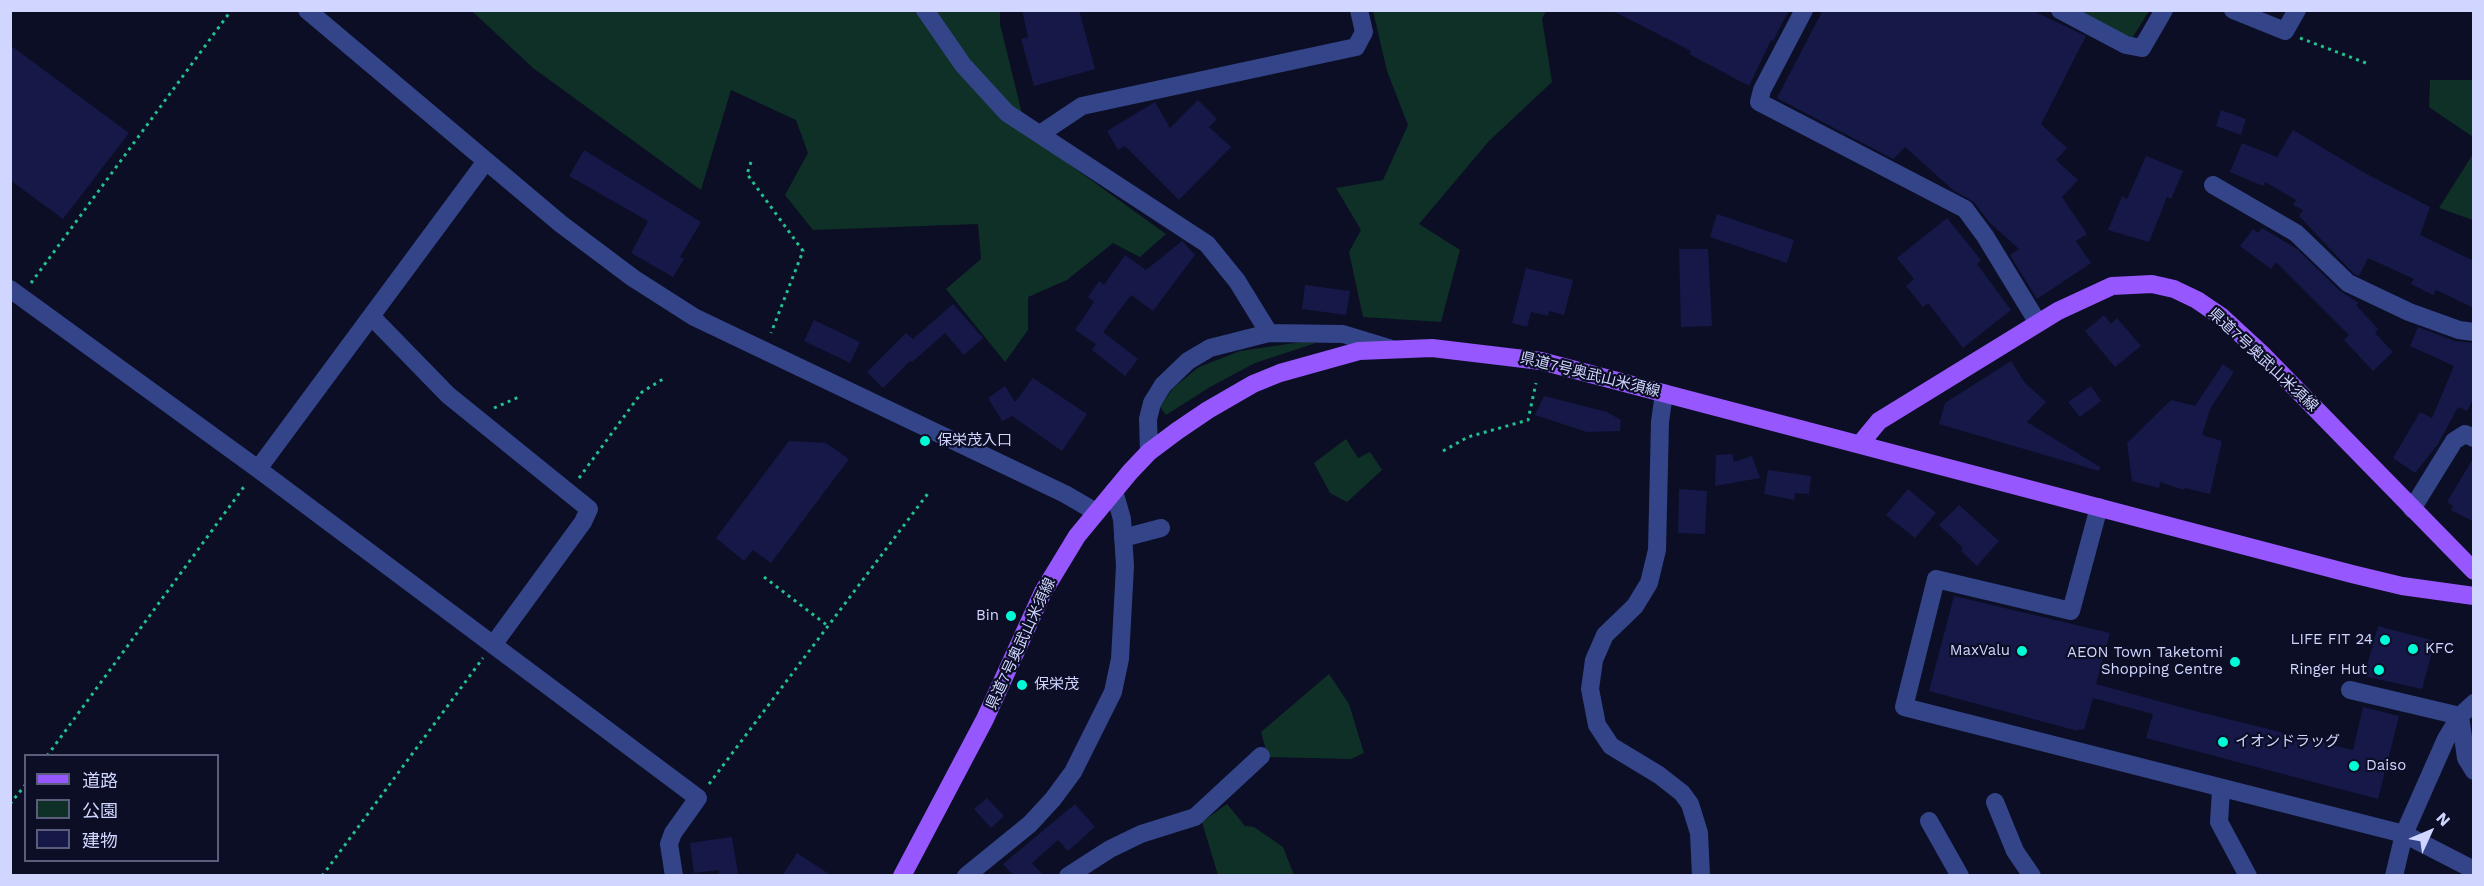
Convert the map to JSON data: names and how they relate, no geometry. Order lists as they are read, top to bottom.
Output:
{
  "streets": {
    "main road": ["県道7号奥武山米須線"]
  },
  "places": [
    "保栄茂入口",
    "Bin",
    "LIFE FIT 24",
    "KFC",
    "MaxValu",
    "AEON Town Taketomi Shopping Centre",
    "Ringer Hut",
    "保栄茂",
    "イオンドラッグ",
    "Daiso"
  ],
  "legend": ["道路", "公園", "建物"],
  "north": "top right"
}
